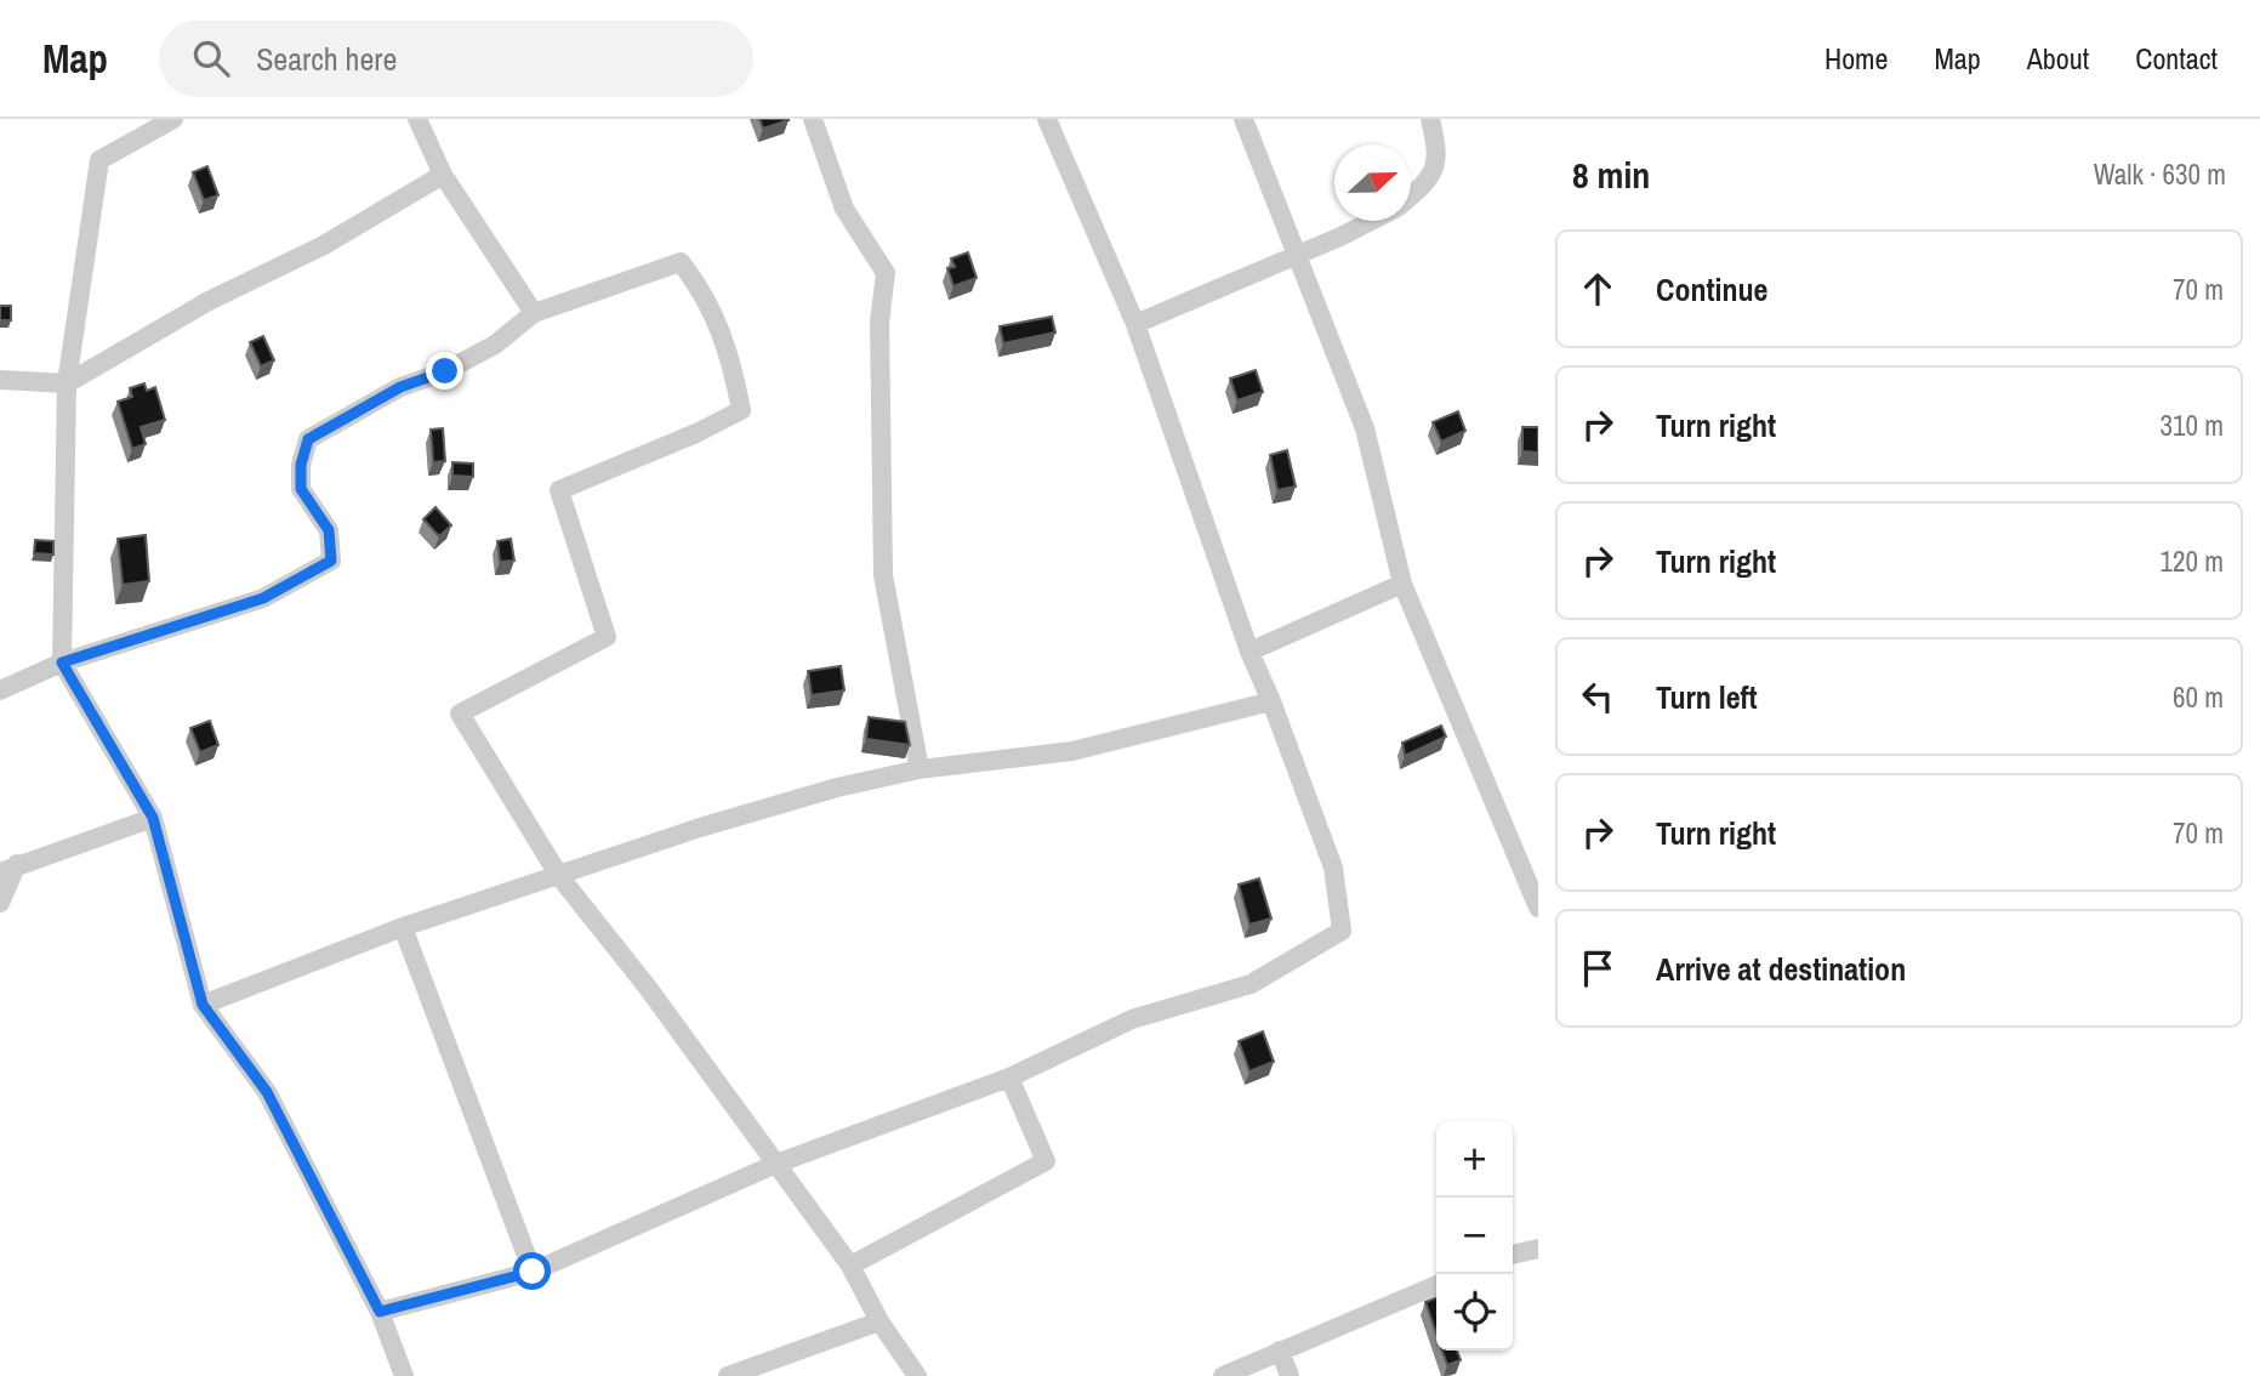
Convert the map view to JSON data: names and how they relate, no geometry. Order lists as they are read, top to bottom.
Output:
{
  "north": "right",
  "page": {
    "header": "Map",
    "search": "Search here",
    "nav": [
      "Home",
      "Map",
      "About",
      "Contact"
    ],
    "heading": ["8 min", "Walk · 630 m"],
    "list": [
      ["Continue", "70 m"],
      ["Turn right", "310 m"],
      ["Turn right", "120 m"],
      ["Turn left", "60 m"],
      ["Turn right", "70 m"],
      "Arrive at destination"
    ],
    "map_buttons": ["+", "−"]
  }
}
